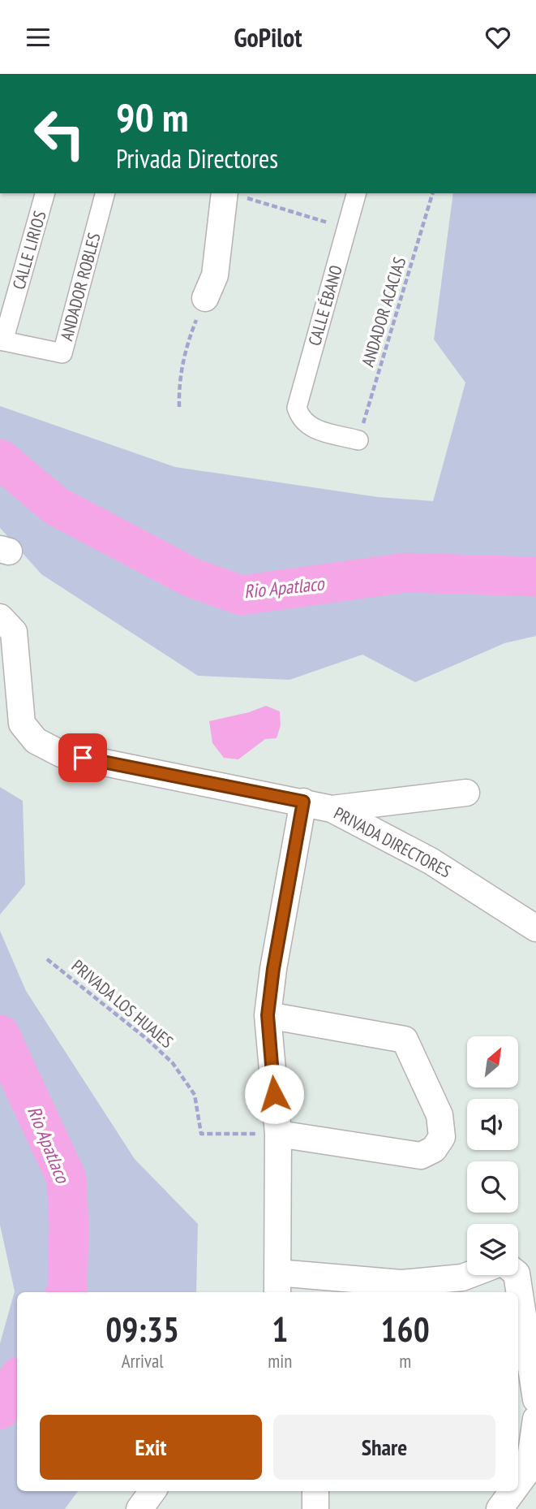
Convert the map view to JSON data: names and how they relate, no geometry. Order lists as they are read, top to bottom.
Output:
{
  "streets": {
    "street": [
      "CALLE LIRIOS",
      "ANDADOR ROBLES",
      "CALLE ÉBANO",
      "PRIVADA DIRECTORES"
    ],
    "path": ["ANDADOR ACACIAS", "PRIVADA LOS HUAJES"]
  },
  "crossings": [
    ["CALLE LIRIOS", "ANDADOR ROBLES"],
    ["CALLE ÉBANO", "ANDADOR ACACIAS"]
  ],
  "water": ["Rio Apatlaco"],
  "north": "top right",
  "page": {
    "header": "GoPilot",
    "turn": ["90 m", "Privada Directores"],
    "eta": [
      "09:35",
      "Arrival",
      "1",
      "min",
      "160",
      "m"
    ],
    "buttons": ["Exit", "Share"]
  }
}
